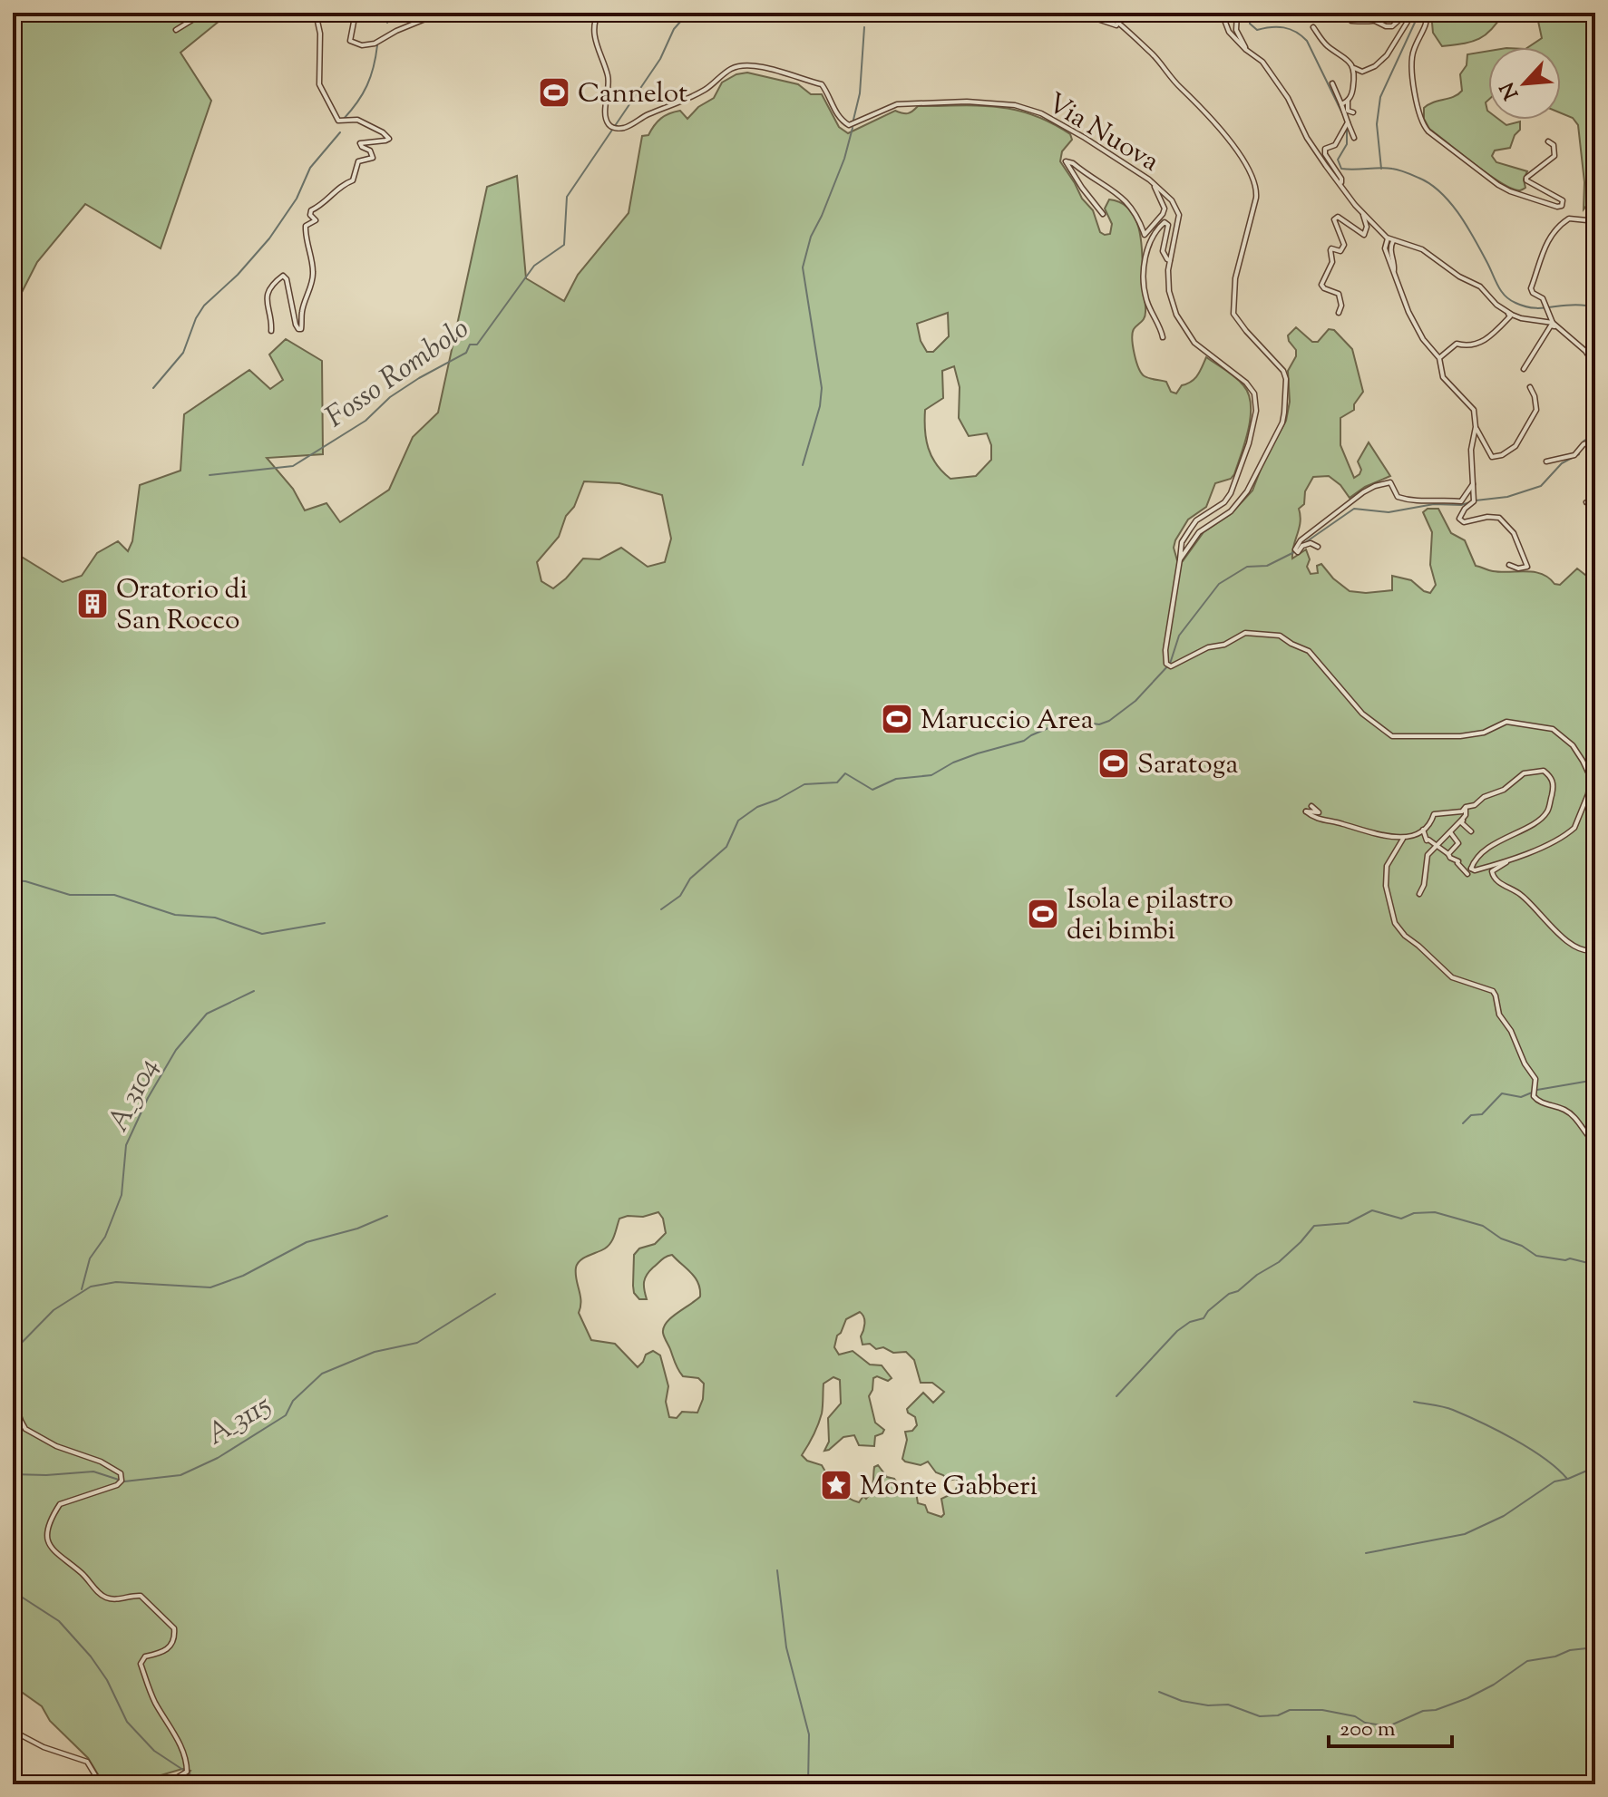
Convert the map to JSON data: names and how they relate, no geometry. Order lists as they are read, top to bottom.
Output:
{
  "streets": {
    "street": ["Via Nuova"]
  },
  "water": ["Fosso Rombolo", "A_3104", "A_3115"],
  "places": {
    "sports": [
      "Cannelot",
      "Maruccio Area",
      "Saratoga",
      "Isola e pilastro dei bimbi"
    ],
    "building": ["Oratorio di San Rocco"],
    "place": ["Monte Gabberi"]
  },
  "scale_bar": "200 m",
  "north": "bottom left"
}
